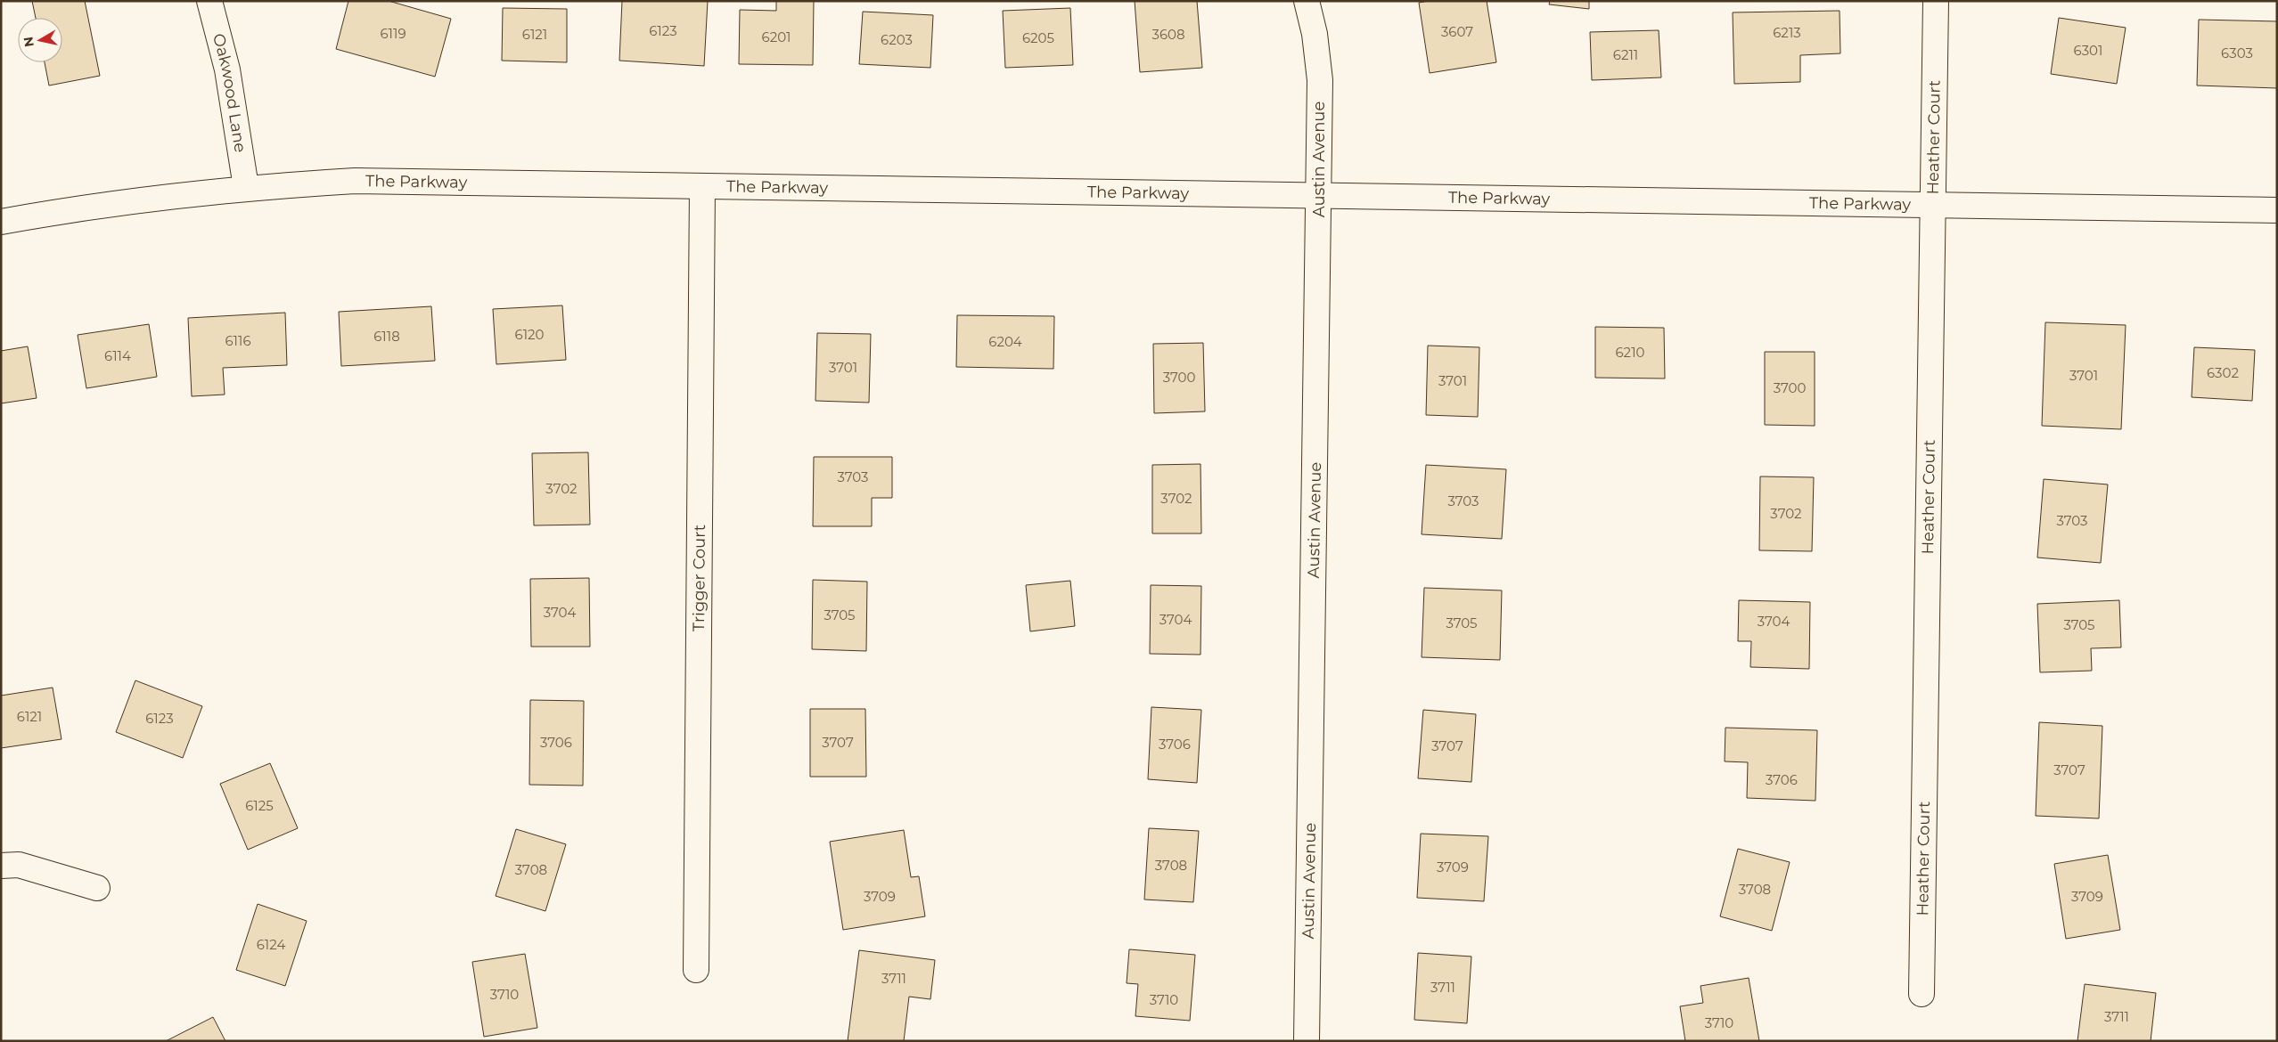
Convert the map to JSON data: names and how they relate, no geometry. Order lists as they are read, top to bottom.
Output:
{
  "streets": {
    "street": [
      "Oakwood Lane",
      "Heather Court",
      "Austin Avenue",
      "The Parkway",
      "Trigger Court"
    ]
  },
  "crossings": [
    ["Oakwood Lane", "The Parkway"],
    ["Heather Court", "The Parkway"],
    ["Austin Avenue", "The Parkway"],
    ["The Parkway", "Trigger Court"]
  ],
  "house_numbers": [
    "6123",
    "3607",
    "6213",
    "6119",
    "6121",
    "3608",
    "6201",
    "6205",
    "6203",
    "6301",
    "6303",
    "6211",
    "6120",
    "6118",
    "6116",
    "6204",
    "6210",
    "6114",
    "3701",
    "6302",
    "3701",
    "3700",
    "3701",
    "3700",
    "3703",
    "3702",
    "3702",
    "3703",
    "3702",
    "3703",
    "3704",
    "3705",
    "3704",
    "3704",
    "3705",
    "3705",
    "6121",
    "6123",
    "3706",
    "3707",
    "3706",
    "3707",
    "3707",
    "3706",
    "6125",
    "3708",
    "3709",
    "3708",
    "3708",
    "3709",
    "3709",
    "6124",
    "3711",
    "3711",
    "3710",
    "3710",
    "3711",
    "3710"
  ],
  "north": "left"
}
